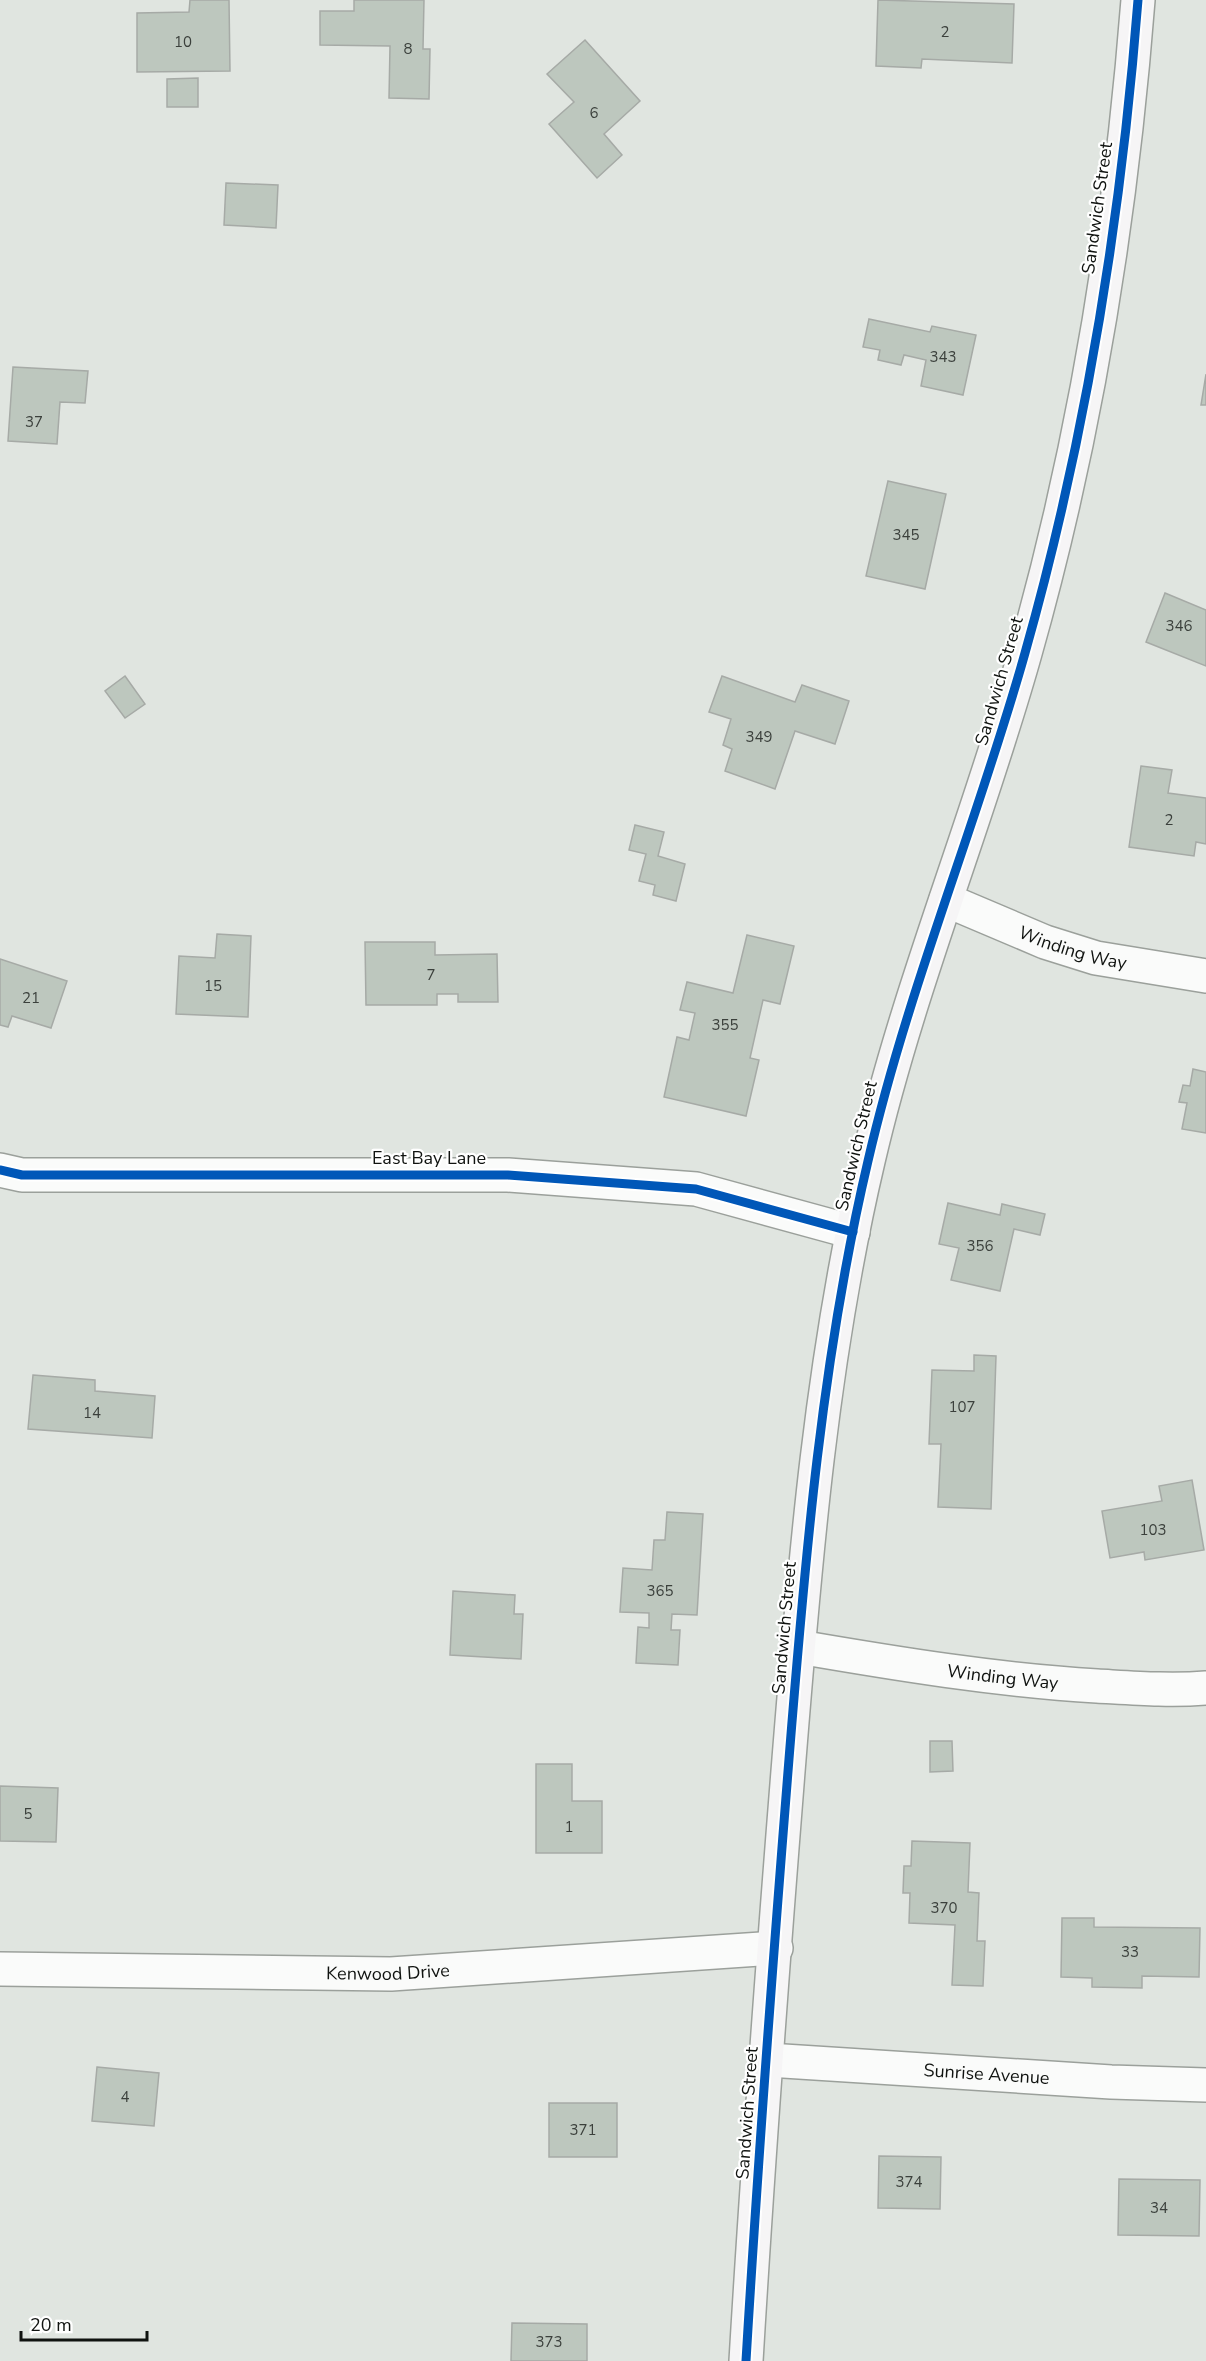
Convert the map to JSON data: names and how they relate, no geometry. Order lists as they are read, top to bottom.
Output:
{
  "streets": {
    "street": [
      "Sandwich Street",
      "Winding Way",
      "East Bay Lane",
      "Kenwood Drive",
      "Sunrise Avenue"
    ]
  },
  "crossings": [
    ["Sandwich Street", "Winding Way"],
    ["Sandwich Street", "East Bay Lane"],
    ["Sandwich Street", "Kenwood Drive"],
    ["Sandwich Street", "Sunrise Avenue"]
  ],
  "house_numbers": [
    "2",
    "10",
    "8",
    "6",
    "343",
    "37",
    "345",
    "346",
    "349",
    "2",
    "7",
    "15",
    "21",
    "355",
    "356",
    "107",
    "14",
    "103",
    "365",
    "5",
    "1",
    "370",
    "33",
    "4",
    "371",
    "374",
    "34",
    "373"
  ],
  "scale_bar": "20 m"
}
